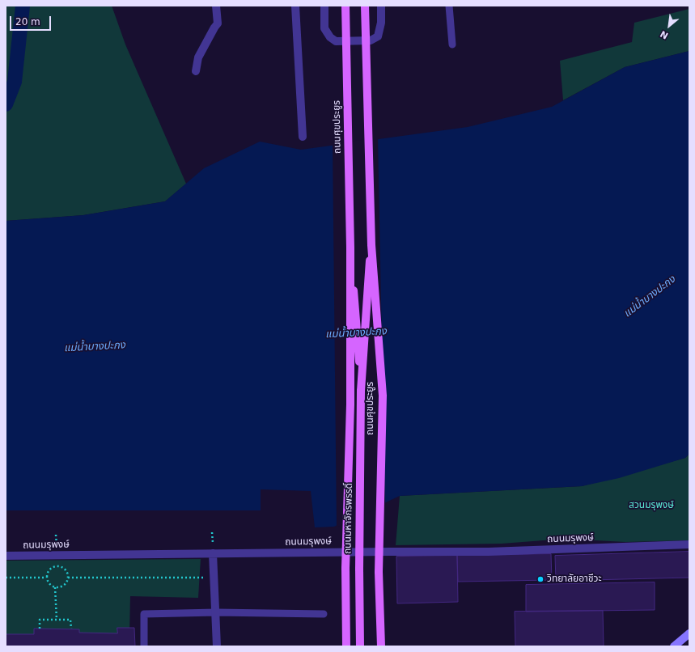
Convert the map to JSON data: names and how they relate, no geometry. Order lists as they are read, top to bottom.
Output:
{
  "streets": {
    "main road": ["ถนนศุขประยูร", "ถนนมหาจักรพรรดิ์"],
    "street": ["ถนนมรุพงษ์"]
  },
  "crossings": [
    ["ถนนศุขประยูร", "ถนนมหาจักรพรรดิ์"]
  ],
  "water": ["แม่น้ำบางปะกง"],
  "parks": ["สวนมรุพงษ์"],
  "places": ["วิทยาลัยอาชีวะ"],
  "scale_bar": "20 m",
  "north": "bottom left"
}
